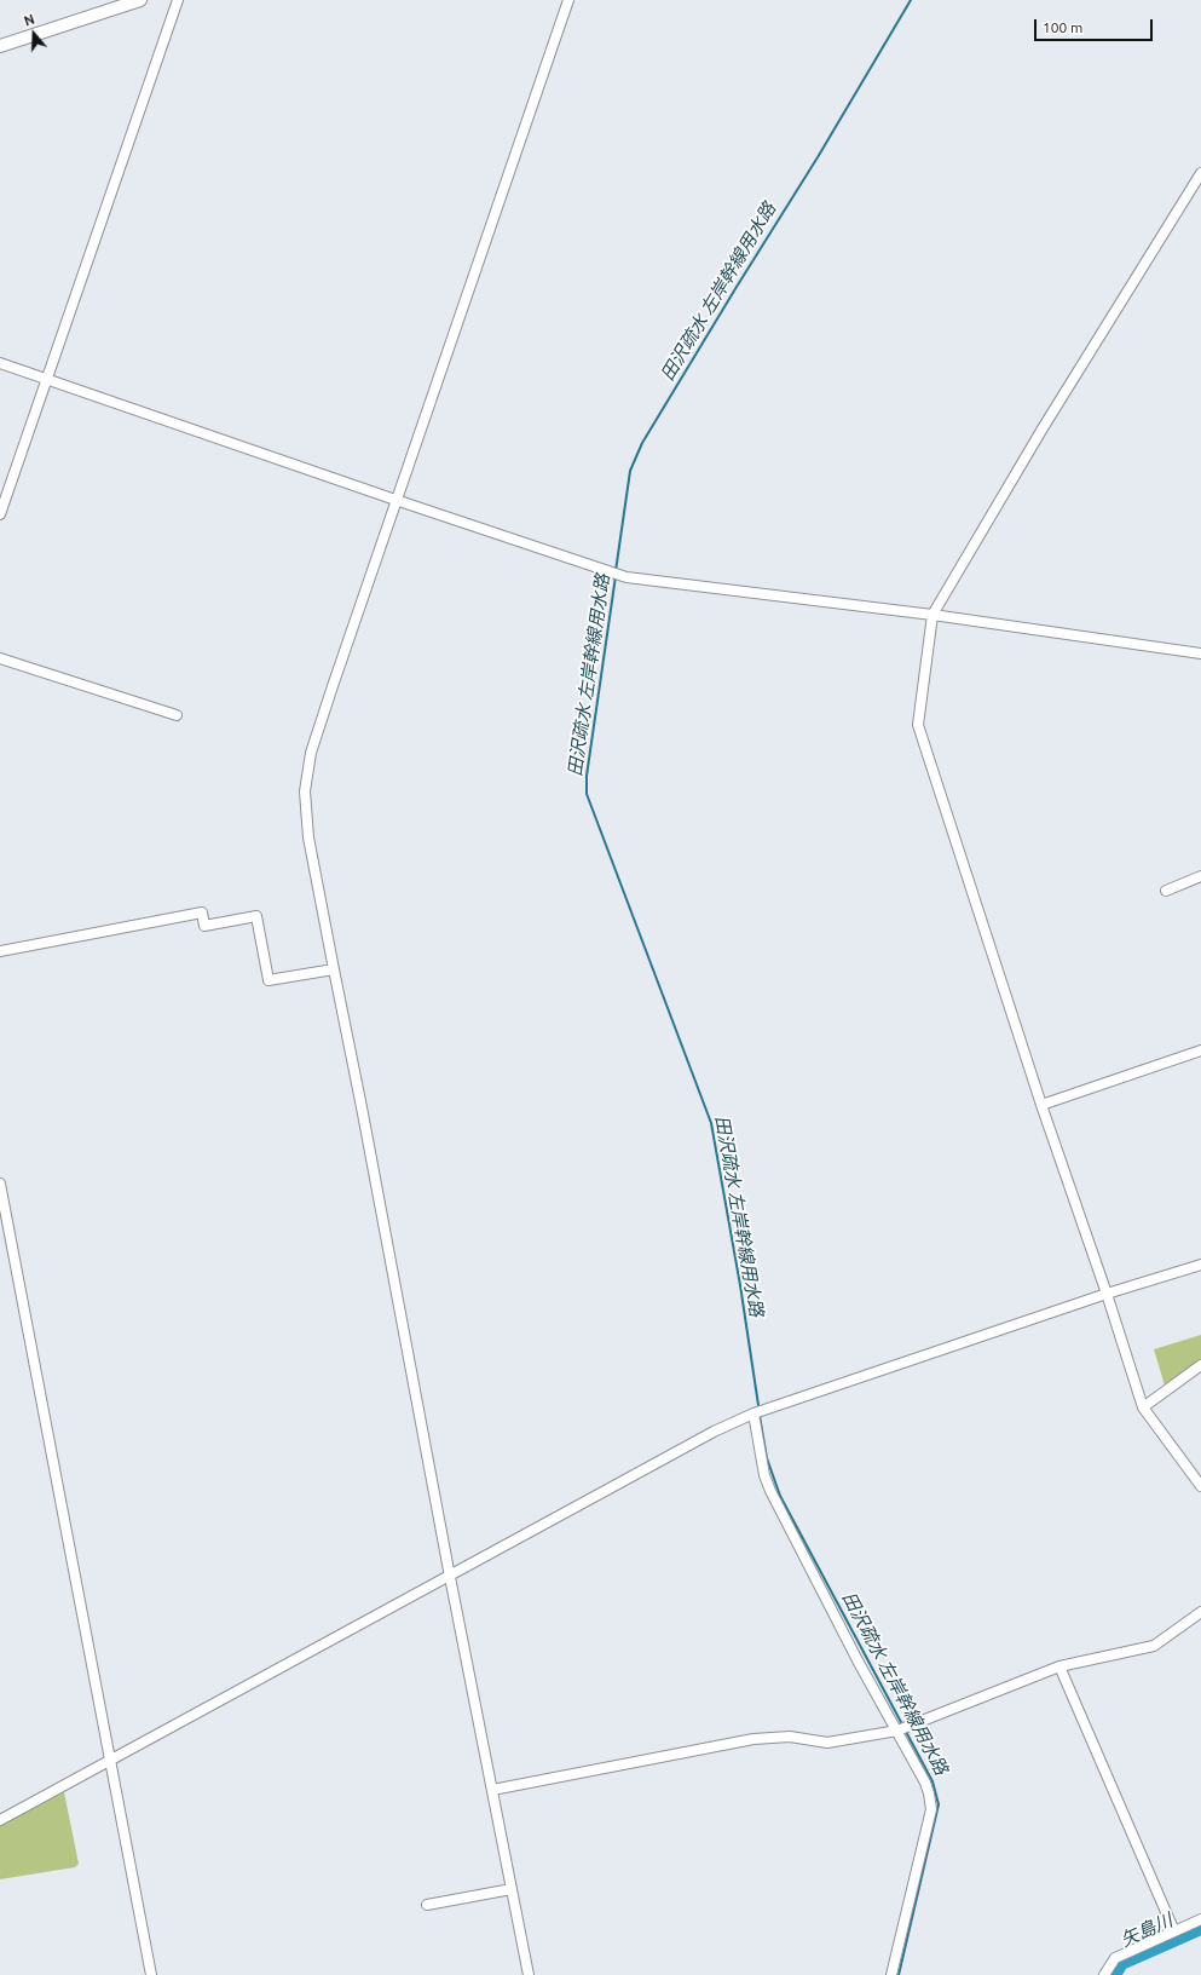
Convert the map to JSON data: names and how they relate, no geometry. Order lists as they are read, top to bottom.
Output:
{
  "water": ["田沢疏水 左岸幹線用水路", "矢島川"],
  "scale_bar": "100 m",
  "north": "top"
}
